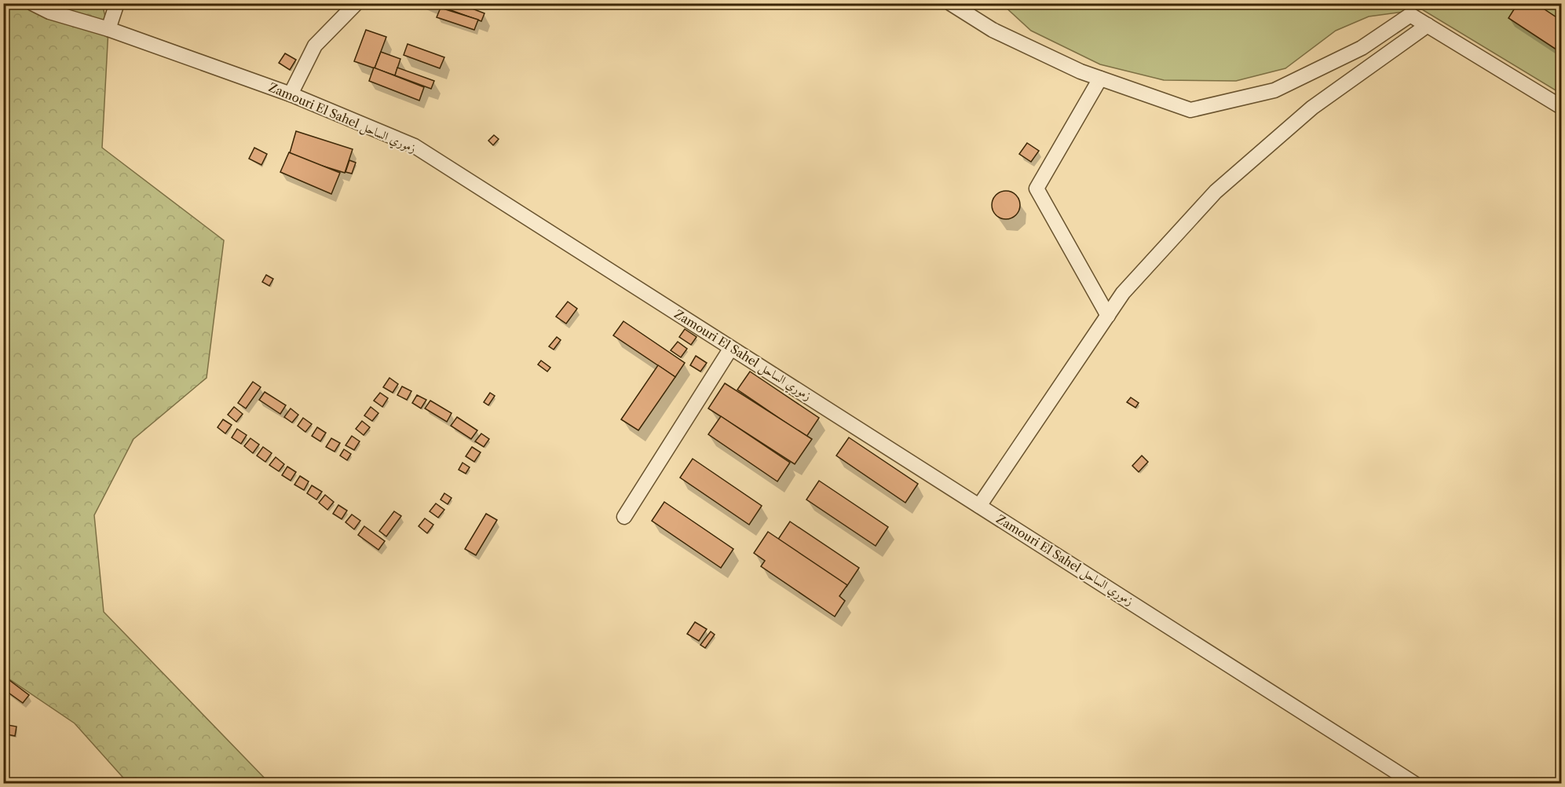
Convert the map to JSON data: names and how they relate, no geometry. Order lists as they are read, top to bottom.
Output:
{
  "streets": {
    "street": ["Zamouri El Sahel زموري الساحل"]
  }
}
